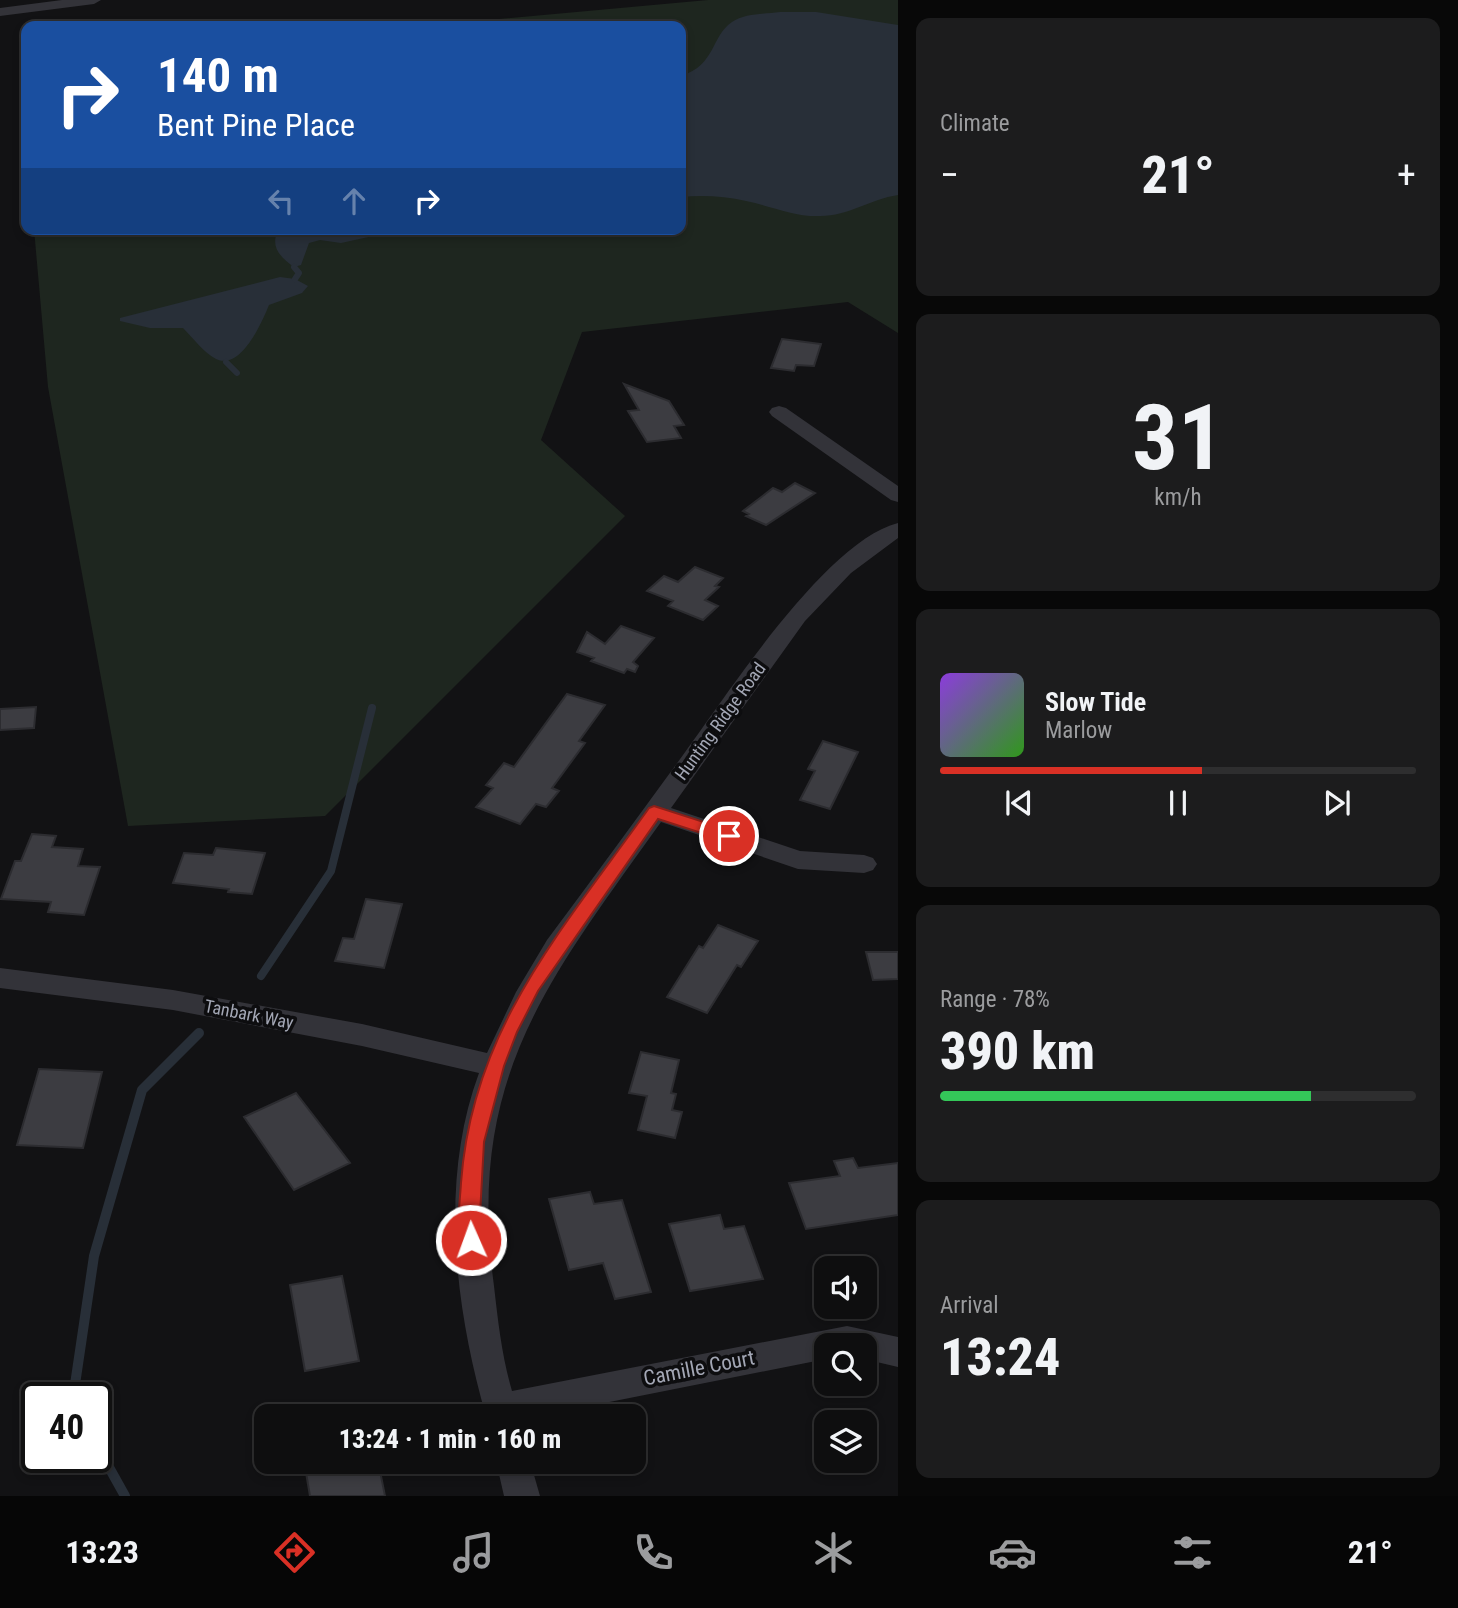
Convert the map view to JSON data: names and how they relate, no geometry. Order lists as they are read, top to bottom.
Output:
{
  "streets": {
    "street": ["Hunting Ridge Road", "Tanbark Way", "Camille Court"]
  },
  "crossings": [
    ["Hunting Ridge Road", "Tanbark Way"]
  ],
  "page": {
    "tile": [
      "Climate",
      ["31", "km/h"],
      ["Range · 78%", "390 km"],
      ["Arrival", "13:24"]
    ],
    "turn": ["140 m", "Bent Pine Place"],
    "heat": ["−", "21°", "+"],
    "song": ["Slow Tide", "Marlow"],
    "limit": "40",
    "trip": "13:24 · 1 min · 160 m",
    "tabs": ["13:23", "21°"]
  }
}
